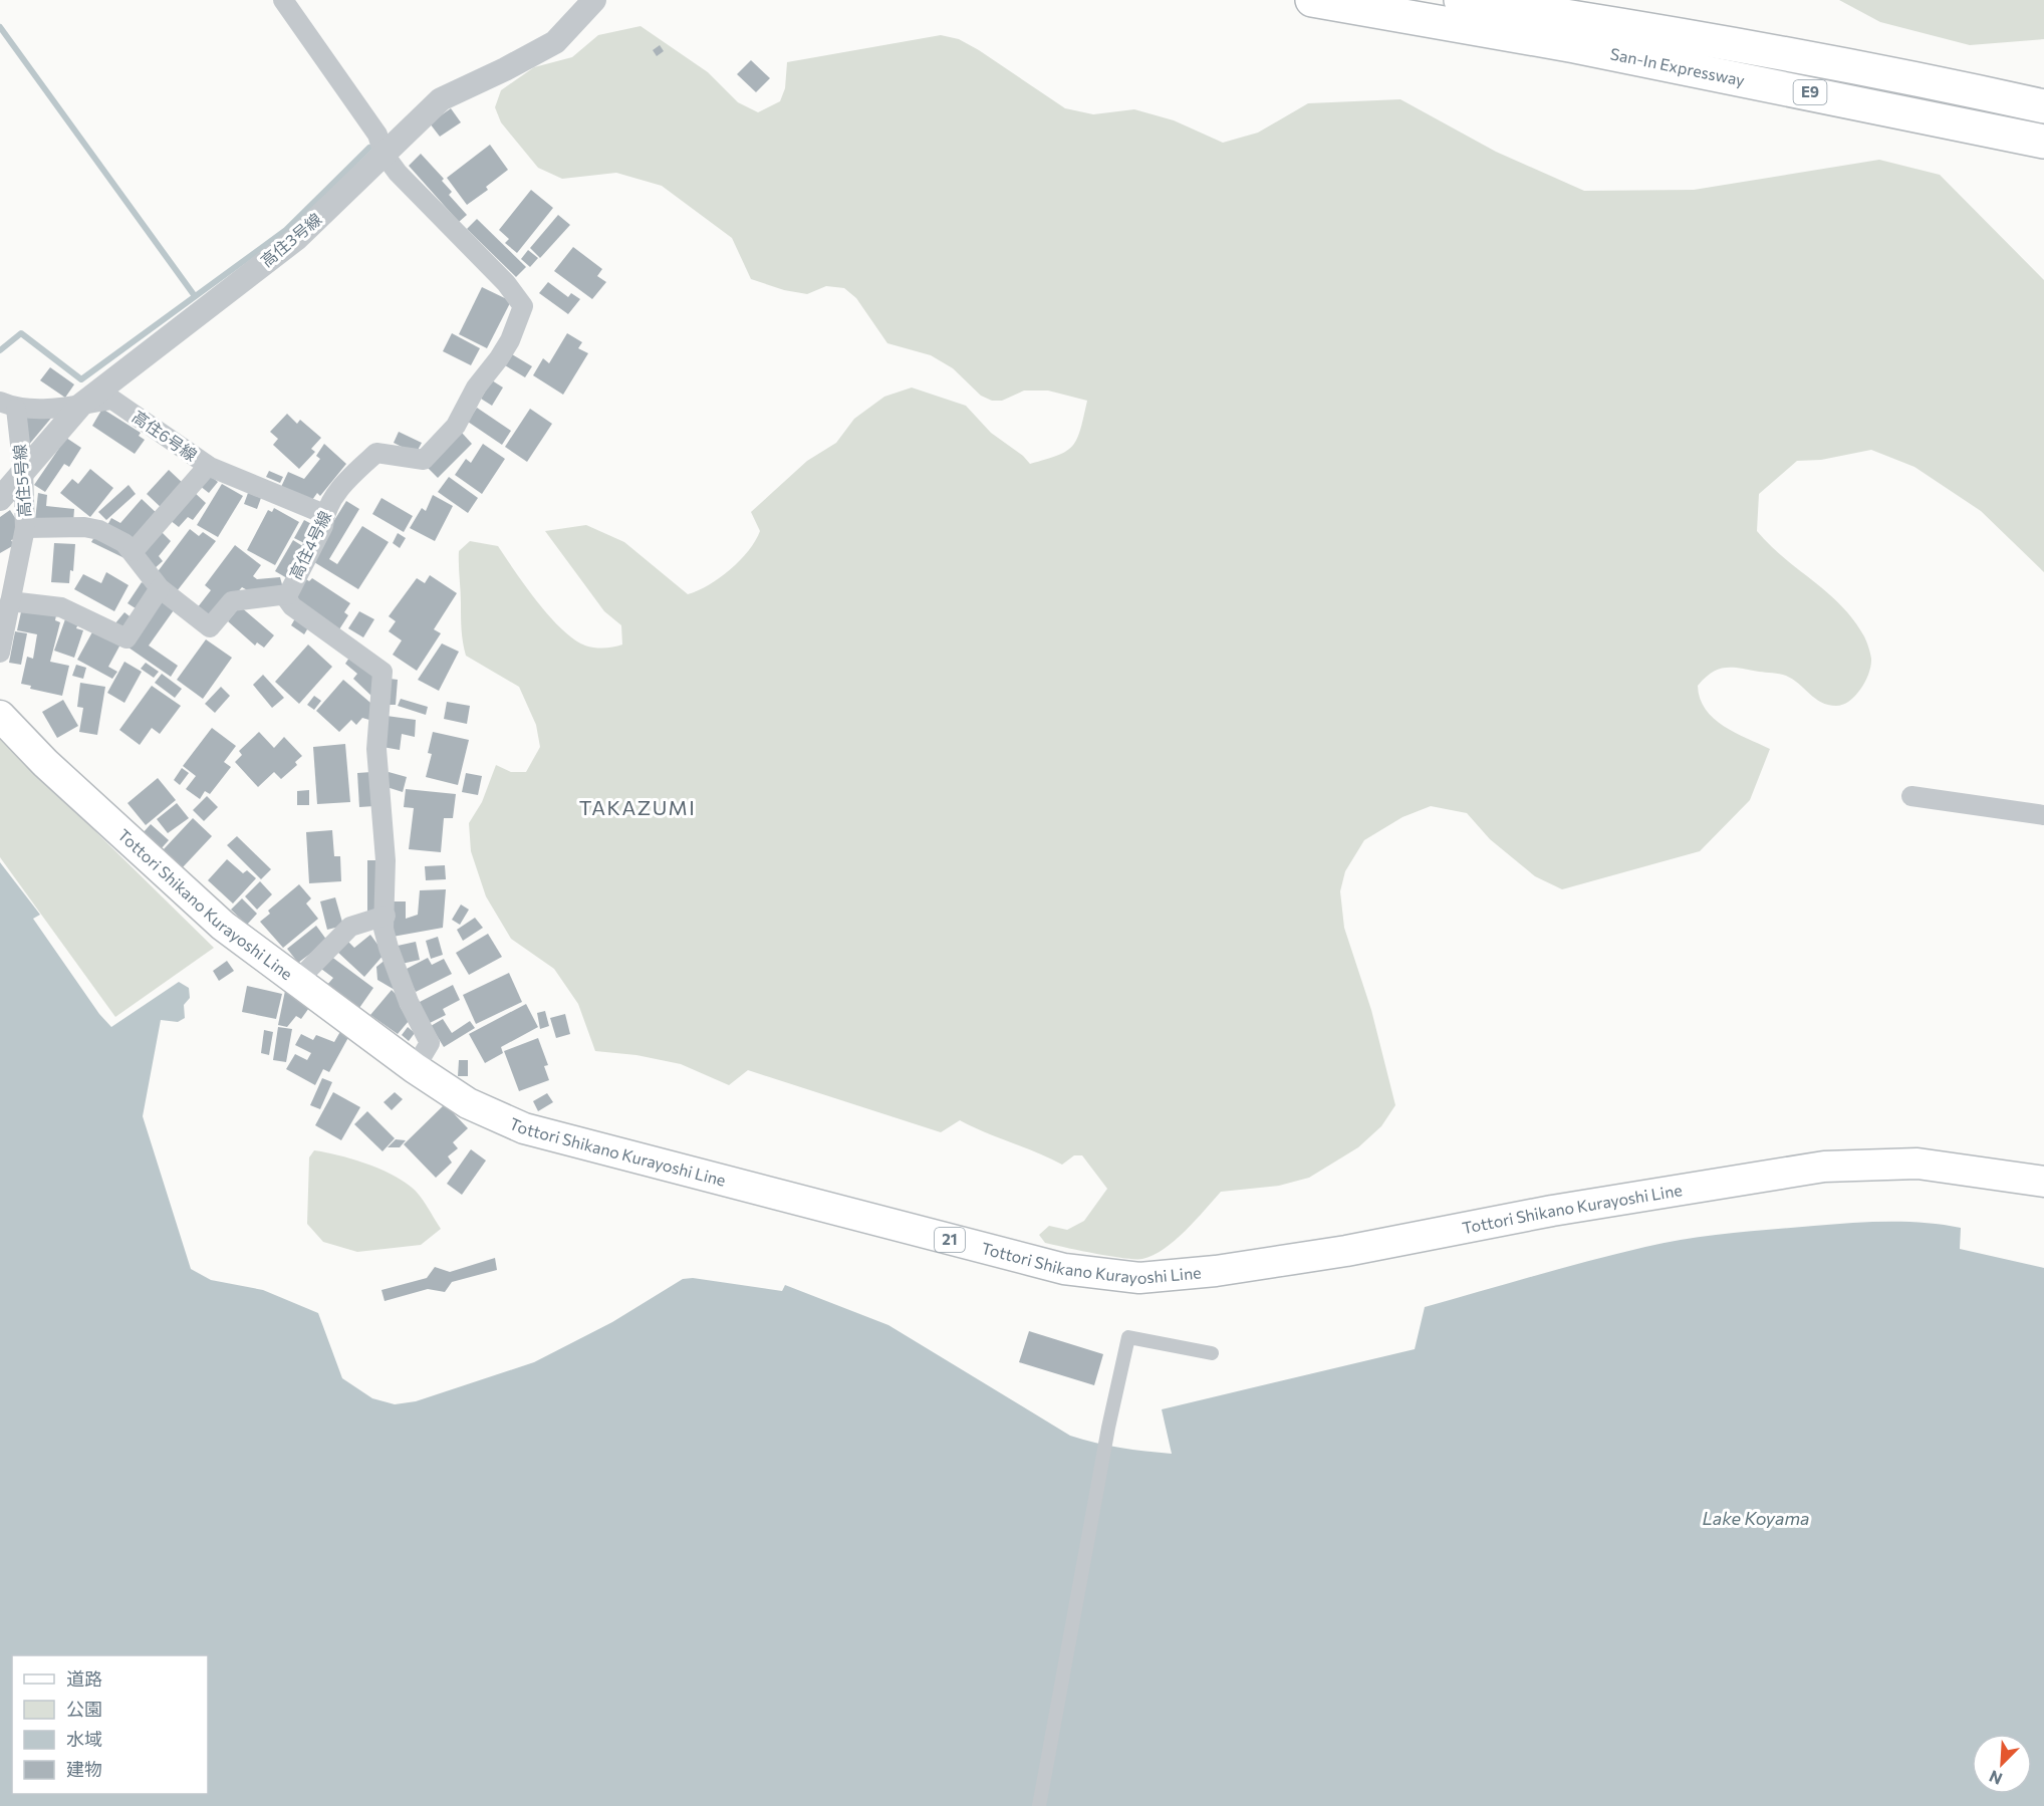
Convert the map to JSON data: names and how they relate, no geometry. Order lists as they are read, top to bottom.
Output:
{
  "streets": {
    "highway": ["San-In Expressway", "E9"],
    "main road": ["Tottori Shikano Kurayoshi Line", "21"],
    "street": [
      "高住3号線",
      "高住6号線",
      "高住5号線",
      "高住4号線"
    ]
  },
  "crossings": [
    ["高住3号線", "高住6号線"],
    ["高住3号線", "高住5号線"],
    ["高住3号線", "高住4号線"],
    ["高住6号線", "高住5号線"],
    ["高住6号線", "高住4号線"],
    ["高住5号線", "高住4号線"],
    ["高住4号線", "Tottori Shikano Kurayoshi Line"]
  ],
  "districts": ["TAKAZUMI"],
  "water": ["Lake Koyama"],
  "legend": [
    "道路",
    "公園",
    "水域",
    "建物"
  ],
  "north": "bottom left"
}
